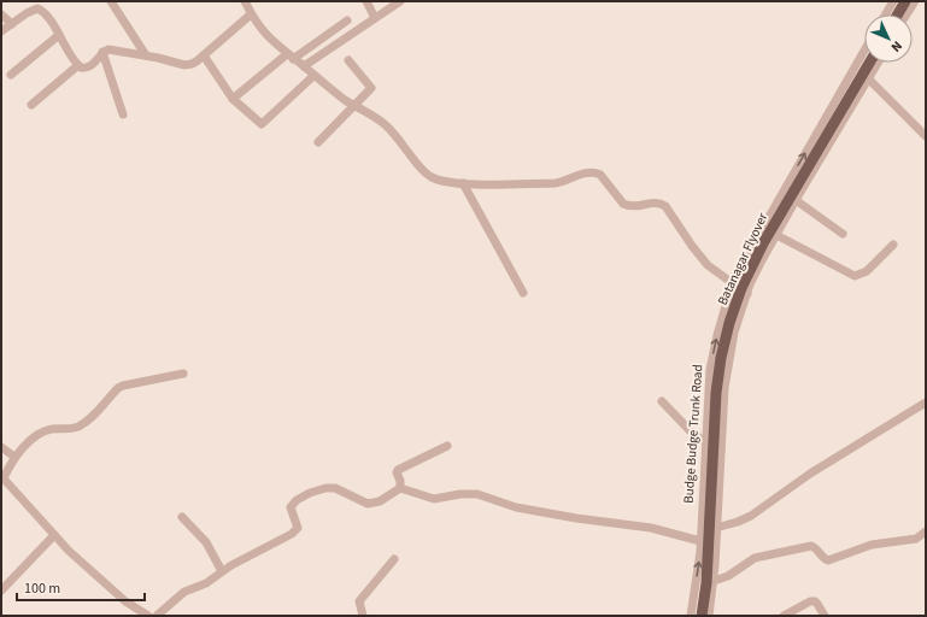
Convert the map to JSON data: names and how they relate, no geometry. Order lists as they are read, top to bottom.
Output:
{
  "streets": {
    "main road": ["Batanagar Flyover"],
    "street": ["Budge Budge Trunk Road"]
  },
  "scale_bar": "100 m",
  "north": "bottom right"
}
